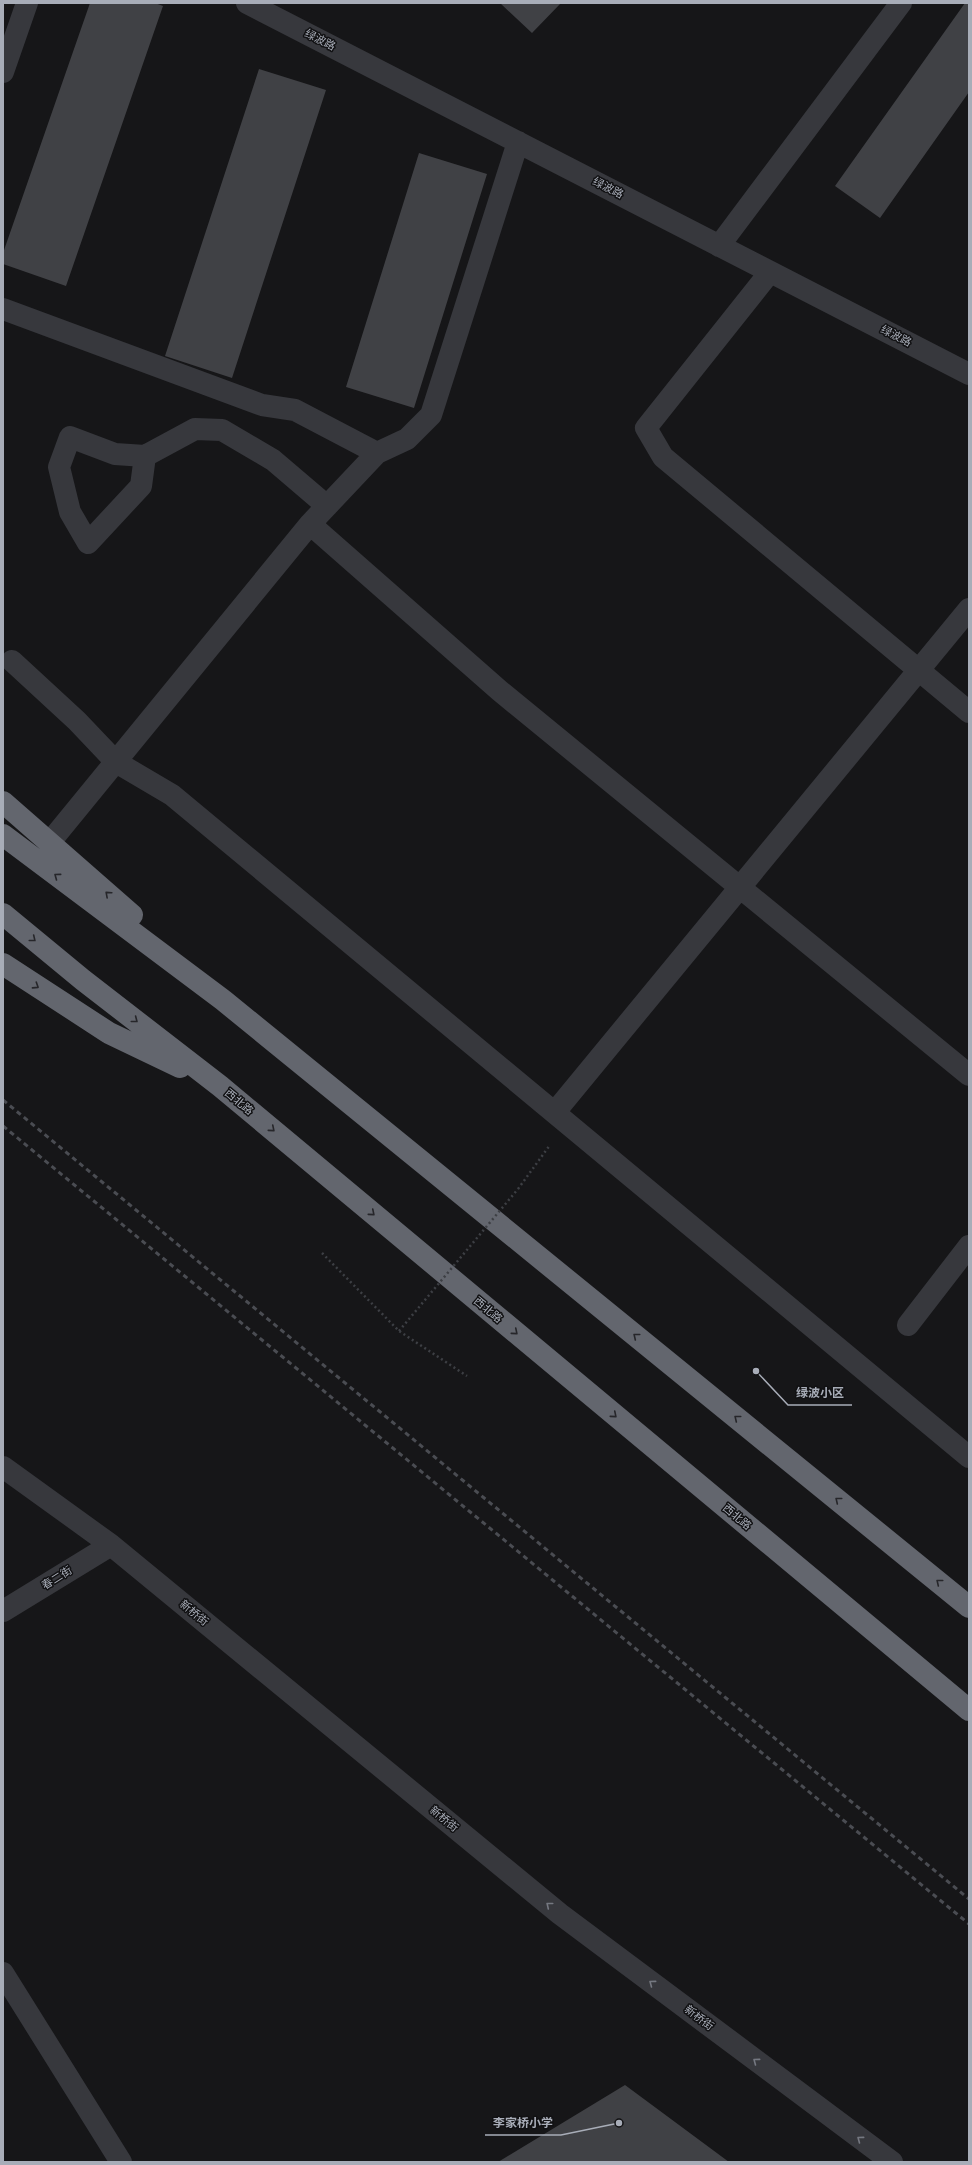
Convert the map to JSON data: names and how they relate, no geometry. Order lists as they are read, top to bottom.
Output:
{
  "streets": {
    "highway": ["西北路"],
    "street": ["绿波路", "春二街", "新桥街"]
  },
  "crossings": [
    ["春二街", "新桥街"]
  ],
  "one_way": ["新桥街"],
  "places": ["绿波小区", "李家桥小学"]
}
